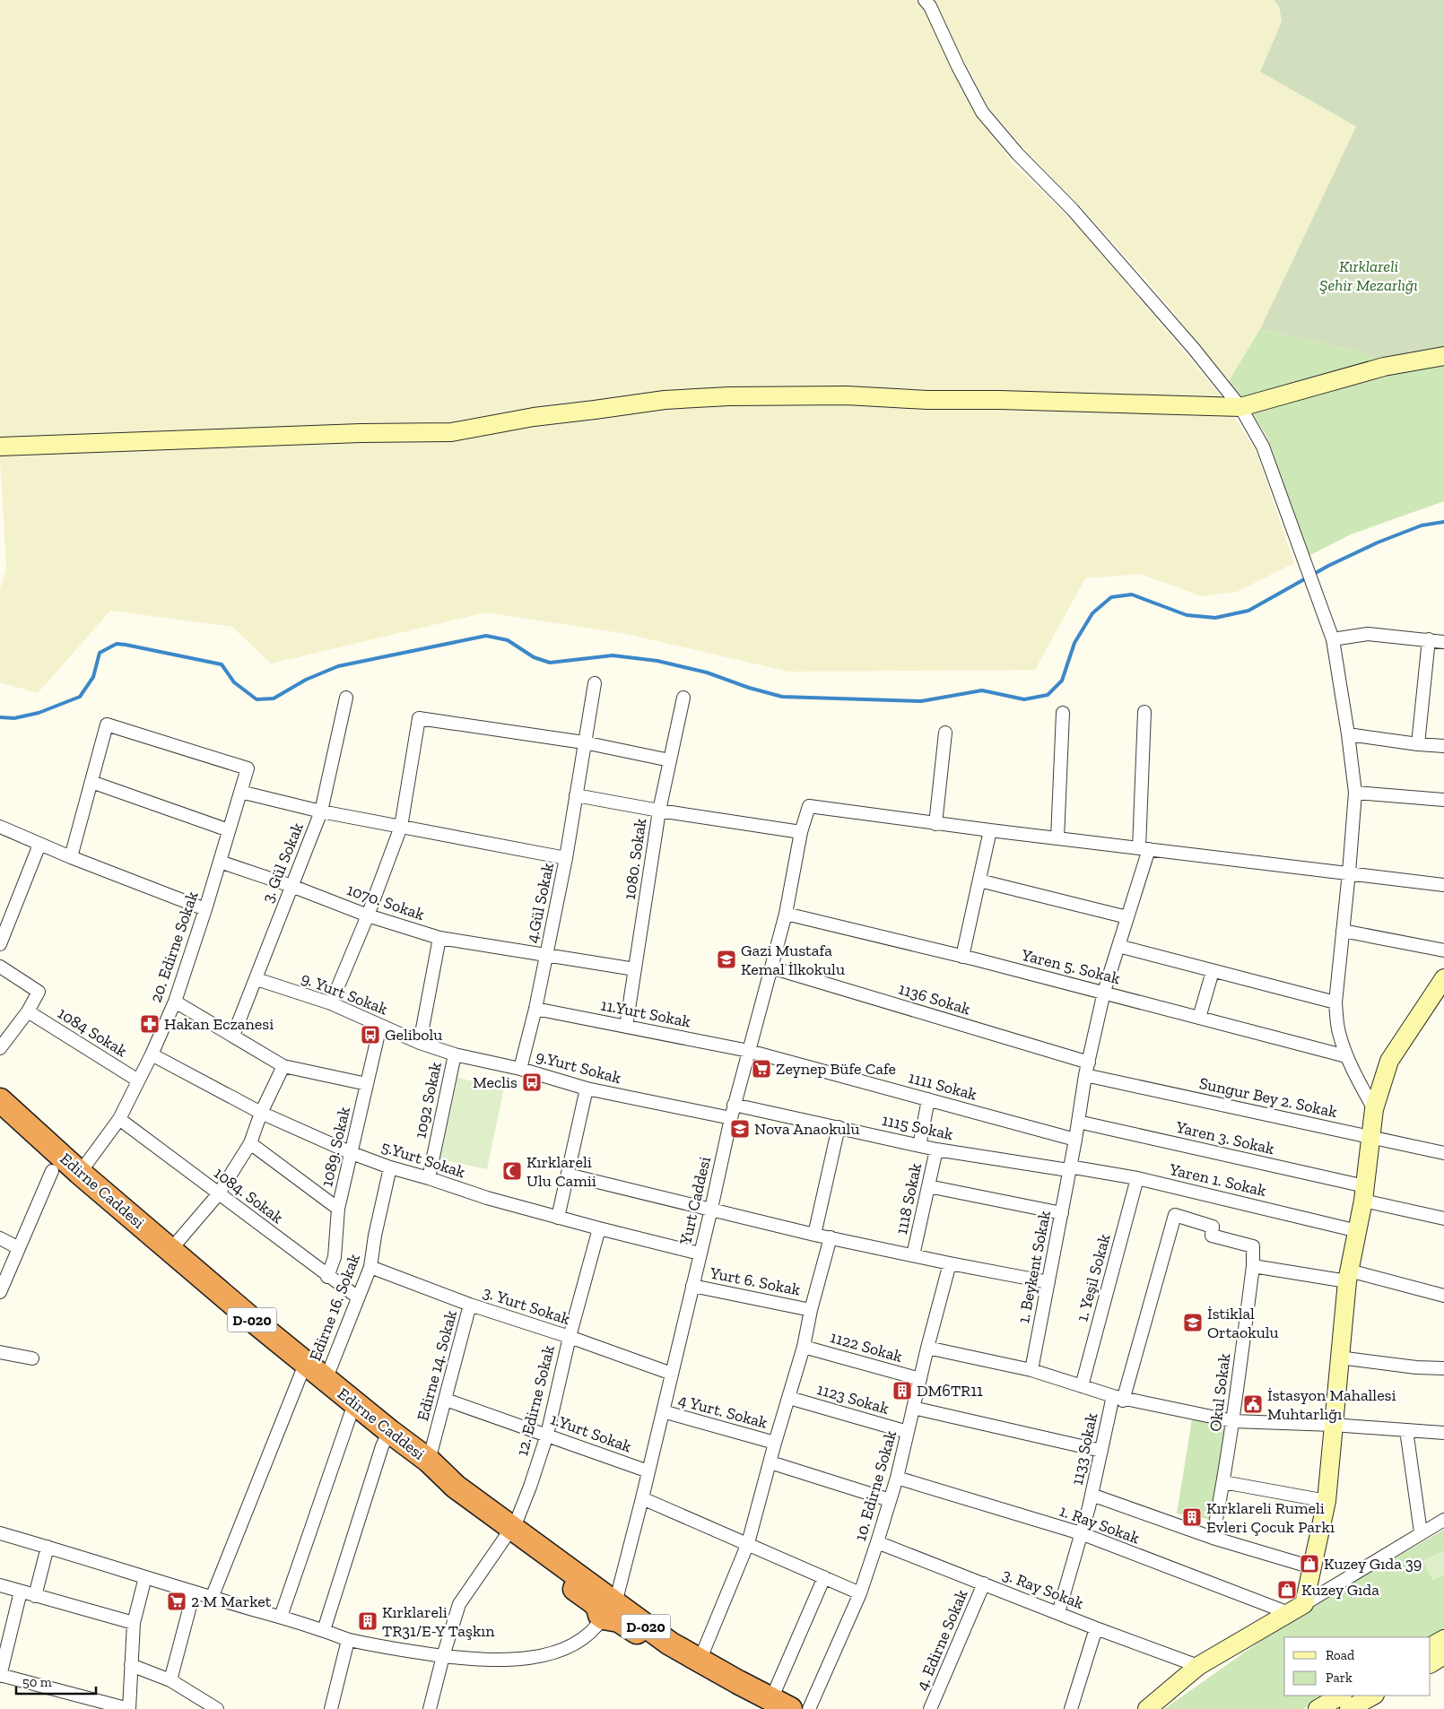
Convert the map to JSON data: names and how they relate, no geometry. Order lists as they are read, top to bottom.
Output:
{
  "streets": {
    "highway": ["Edirne Caddesi", "D-020"],
    "street": [
      "1080. Sokak",
      "3. Gül Sokak",
      "1070. Sokak",
      "4.Gül Sokak",
      "20. Edirne Sokak",
      "Yaren 5. Sokak",
      "9. Yurt Sokak",
      "1136 Sokak",
      "11.Yurt Sokak",
      "1084 Sokak",
      "9.Yurt Sokak",
      "1111 Sokak",
      "Sungur Bey 2. Sokak",
      "1092 Sokak",
      "1115 Sokak",
      "Yaren 3. Sokak",
      "1089. Sokak",
      "5.Yurt Sokak",
      "Yaren 1. Sokak",
      "1084. Sokak",
      "1118 Sokak",
      "Yurt Caddesi",
      "1. Beykent Sokak",
      "1. Yeşil Sokak",
      "Yurt 6. Sokak",
      "3. Yurt Sokak",
      "Edirne 16. Sokak",
      "1122 Sokak",
      "Edirne 14. Sokak",
      "Okul Sokak",
      "1123 Sokak",
      "12. Edirne Sokak",
      "4 Yurt. Sokak",
      "1.Yurt Sokak",
      "1133 Sokak",
      "10. Edirne Sokak",
      "1. Ray Sokak",
      "3. Ray Sokak",
      "4. Edirne Sokak"
    ]
  },
  "crossings": [
    ["1080. Sokak", "1070. Sokak"],
    ["1080. Sokak", "11.Yurt Sokak"],
    ["3. Gül Sokak", "1070. Sokak"],
    ["3. Gül Sokak", "9. Yurt Sokak"],
    ["1070. Sokak", "4.Gül Sokak"],
    ["1070. Sokak", "20. Edirne Sokak"],
    ["4.Gül Sokak", "11.Yurt Sokak"],
    ["4.Gül Sokak", "9.Yurt Sokak"],
    ["20. Edirne Sokak", "1084 Sokak"],
    ["20. Edirne Sokak", "5.Yurt Sokak"],
    ["20. Edirne Sokak", "Edirne Caddesi"],
    ["20. Edirne Sokak", "1084. Sokak"],
    ["Yaren 5. Sokak", "Yurt Caddesi"],
    ["Yaren 5. Sokak", "1. Beykent Sokak"],
    ["9. Yurt Sokak", "9.Yurt Sokak"],
    ["9. Yurt Sokak", "1089. Sokak"],
    ["1136 Sokak", "Yurt Caddesi"],
    ["1136 Sokak", "1. Beykent Sokak"],
    ["11.Yurt Sokak", "1111 Sokak"],
    ["11.Yurt Sokak", "Yurt Caddesi"],
    ["9.Yurt Sokak", "1092 Sokak"],
    ["9.Yurt Sokak", "Yurt Caddesi"],
    ["1111 Sokak", "Yurt Caddesi"],
    ["1111 Sokak", "1. Beykent Sokak"],
    ["Sungur Bey 2. Sokak", "1. Beykent Sokak"],
    ["1092 Sokak", "5.Yurt Sokak"],
    ["1115 Sokak", "Yaren 1. Sokak"],
    ["1115 Sokak", "1118 Sokak"],
    ["1115 Sokak", "Yurt Caddesi"],
    ["1115 Sokak", "1. Beykent Sokak"],
    ["Yaren 3. Sokak", "1. Beykent Sokak"],
    ["1089. Sokak", "5.Yurt Sokak"],
    ["1089. Sokak", "1084. Sokak"],
    ["5.Yurt Sokak", "Yurt Caddesi"],
    ["5.Yurt Sokak", "Edirne 16. Sokak"],
    ["5.Yurt Sokak", "12. Edirne Sokak"],
    ["Yaren 1. Sokak", "1. Beykent Sokak"],
    ["Yaren 1. Sokak", "1. Yeşil Sokak"],
    ["Edirne Caddesi", "Yurt Caddesi"],
    ["Edirne Caddesi", "Edirne 16. Sokak"],
    ["Edirne Caddesi", "Edirne 14. Sokak"],
    ["Edirne Caddesi", "12. Edirne Sokak"],
    ["1084. Sokak", "Edirne 16. Sokak"],
    ["Yurt Caddesi", "Yurt 6. Sokak"],
    ["Yurt Caddesi", "3. Yurt Sokak"],
    ["Yurt Caddesi", "4 Yurt. Sokak"],
    ["Yurt Caddesi", "1.Yurt Sokak"],
    ["3. Yurt Sokak", "Edirne 16. Sokak"],
    ["3. Yurt Sokak", "Edirne 14. Sokak"],
    ["3. Yurt Sokak", "12. Edirne Sokak"],
    ["1122 Sokak", "10. Edirne Sokak"],
    ["Edirne 14. Sokak", "1.Yurt Sokak"],
    ["Okul Sokak", "1133 Sokak"],
    ["1123 Sokak", "10. Edirne Sokak"],
    ["12. Edirne Sokak", "1.Yurt Sokak"],
    ["1133 Sokak", "1. Ray Sokak"],
    ["1133 Sokak", "3. Ray Sokak"],
    ["10. Edirne Sokak", "1. Ray Sokak"],
    ["10. Edirne Sokak", "3. Ray Sokak"],
    ["3. Ray Sokak", "4. Edirne Sokak"]
  ],
  "parks": ["Kırklareli Şehir Mezarlığı"],
  "places": {
    "school or university": ["Gazi Mustafa Kemal İlkokulu", "Nova Anaokulu", "İstiklal Ortaokulu"],
    "pharmacy": ["Hakan Eczanesi"],
    "bus stop": ["Gelibolu", "Meclis"],
    "supermarket": ["Zeynep Büfe Cafe", "2 M Market"],
    "mosque": ["Kırklareli Ulu Camii"],
    "building": ["DM6TR11", "Kırklareli Rumeli Evleri Çocuk Parkı", "Kırklareli TR31/E-Y Taşkın"],
    "public building": ["İstasyon Mahallesi Muhtarlığı"],
    "shop": ["Kuzey Gıda 39", "Kuzey Gıda"]
  },
  "legend": ["Road", "Park"],
  "scale_bar": "50 m"
}
